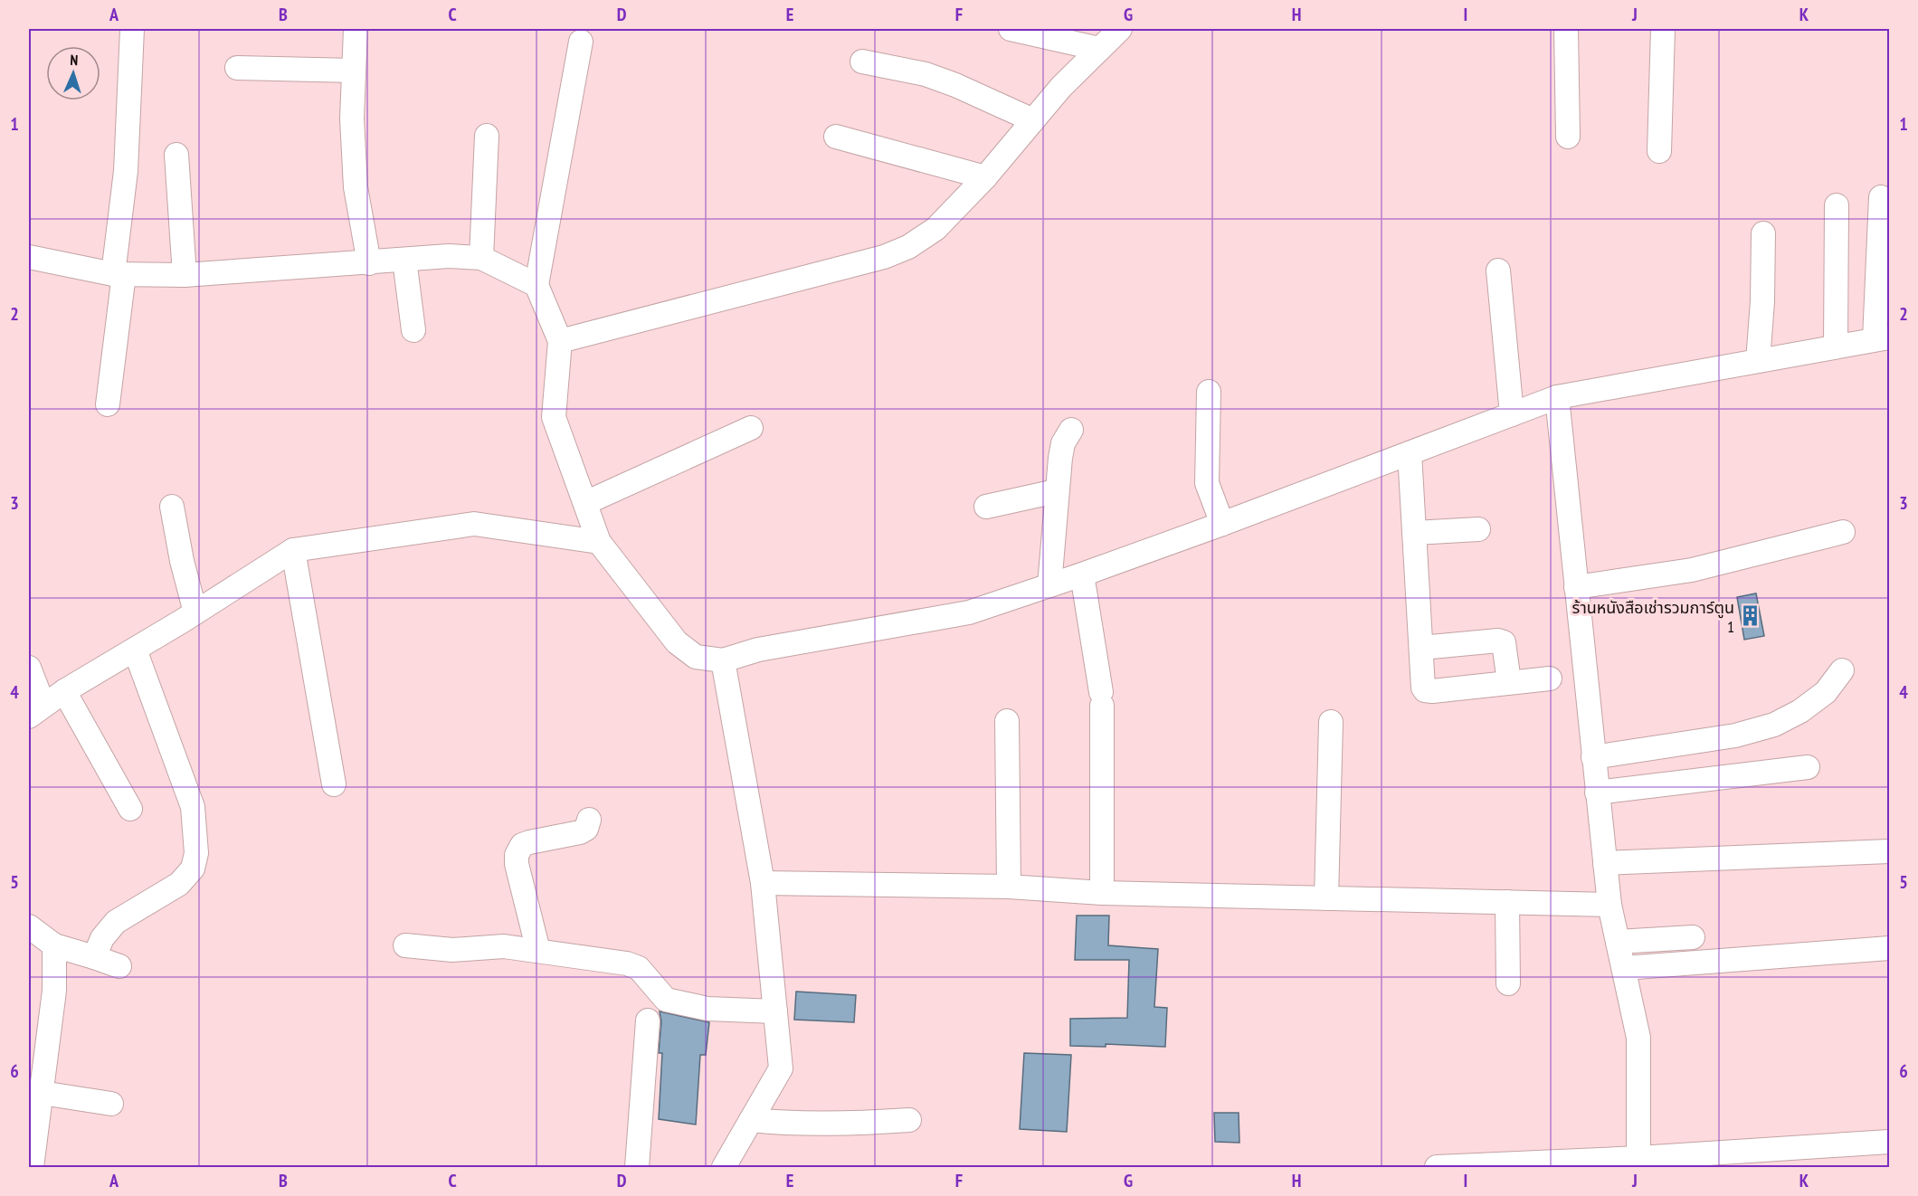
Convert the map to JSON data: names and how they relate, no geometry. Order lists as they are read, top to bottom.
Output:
{
  "places": {
    "building": ["ร้านหนังสือเช่ารวมการ์ตูน 1"]
  },
  "north": "top",
  "grid": {
    "columns": [
      "A",
      "B",
      "C",
      "D",
      "E",
      "F",
      "G",
      "H",
      "I",
      "J",
      "K"
    ],
    "rows": [
      "1",
      "2",
      "3",
      "4",
      "5",
      "6"
    ]
  }
}
